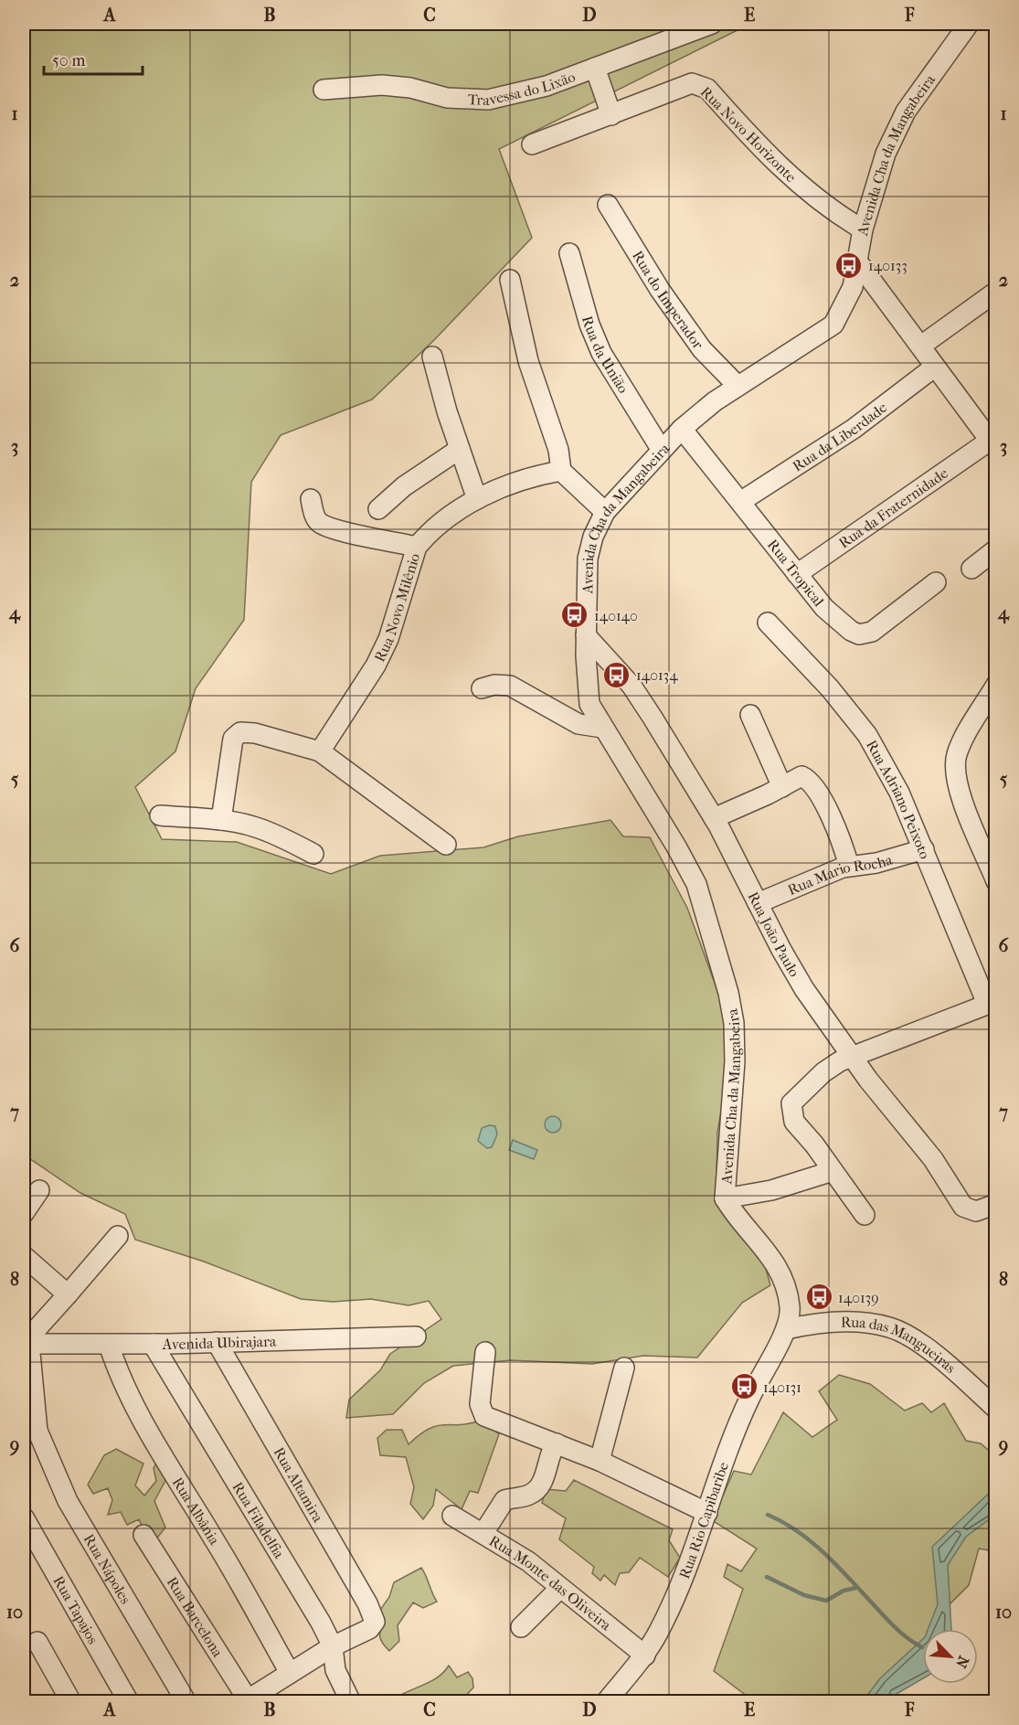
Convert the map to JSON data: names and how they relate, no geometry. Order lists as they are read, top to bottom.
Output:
{
  "streets": {
    "street": [
      "Travessa do Lixão",
      "Rua Novo Horizonte",
      "Avenida Cha da Mangabeira",
      "Rua do Imperador",
      "Rua da União",
      "Rua da Liberdade",
      "Rua da Fraternidade",
      "Rua Tropical",
      "Rua Novo Milênio",
      "Rua Adriano Peixoto",
      "Rua Mario Rocha",
      "Rua João Paulo",
      "Avenida Ubirajara",
      "Rua das Mangueiras",
      "Rua Altamira",
      "Rua Albânia",
      "Rua Filadelfia",
      "Rua Rio Capibaribe",
      "Rua Nápoles",
      "Rua Monte das Oliveira",
      "Rua Tapajos",
      "Rua Barcelona"
    ]
  },
  "crossings": [
    ["Rua Novo Horizonte", "Avenida Cha da Mangabeira"],
    ["Avenida Cha da Mangabeira", "Rua do Imperador"],
    ["Avenida Cha da Mangabeira", "Rua da União"],
    ["Avenida Cha da Mangabeira", "Rua Tropical"],
    ["Avenida Cha da Mangabeira", "Rua João Paulo"],
    ["Rua da Liberdade", "Rua Tropical"],
    ["Rua da Fraternidade", "Rua Tropical"],
    ["Rua Adriano Peixoto", "Rua Mario Rocha"],
    ["Rua Mario Rocha", "Rua João Paulo"],
    ["Avenida Ubirajara", "Rua Altamira"],
    ["Avenida Ubirajara", "Rua Albânia"],
    ["Avenida Ubirajara", "Rua Filadelfia"],
    ["Avenida Ubirajara", "Rua Nápoles"],
    ["Rua das Mangueiras", "Rua Rio Capibaribe"],
    ["Rua Altamira", "Rua Filadelfia"],
    ["Rua Rio Capibaribe", "Rua Monte das Oliveira"]
  ],
  "places": {
    "bus stop": [
      "140133",
      "140140",
      "140134",
      "140139",
      "140131"
    ]
  },
  "scale_bar": "50 m",
  "north": "bottom right",
  "grid": {
    "columns": [
      "A",
      "B",
      "C",
      "D",
      "E",
      "F"
    ],
    "rows": [
      "1",
      "2",
      "3",
      "4",
      "5",
      "6",
      "7",
      "8",
      "9",
      "10"
    ]
  }
}
